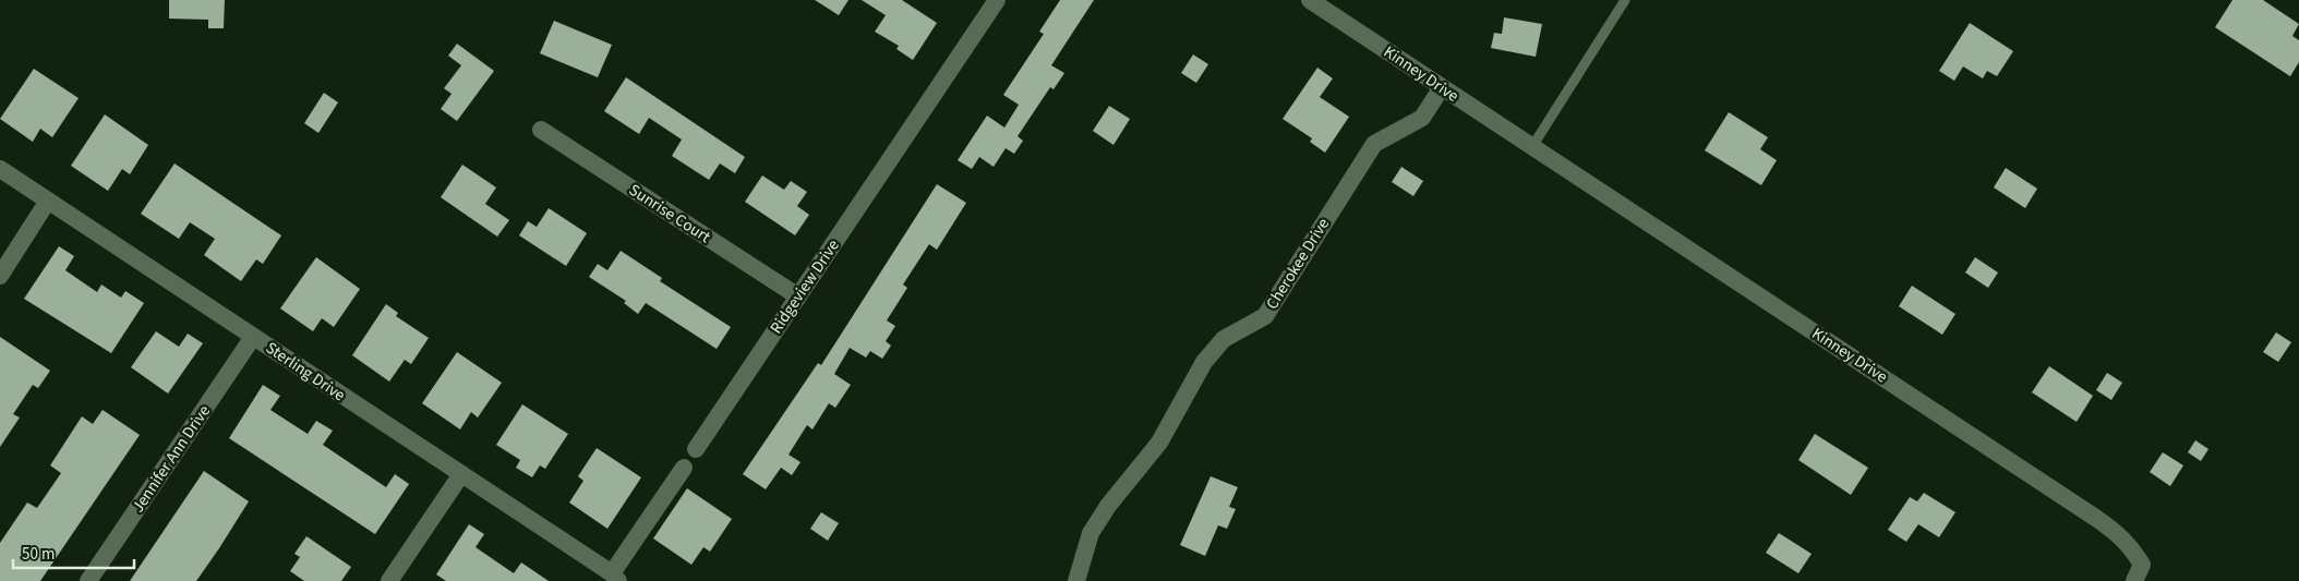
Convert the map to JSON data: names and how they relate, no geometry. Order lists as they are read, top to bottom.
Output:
{
  "streets": {
    "street": [
      "Kinney Drive",
      "Sunrise Court",
      "Cherokee Drive",
      "Ridgeview Drive",
      "Sterling Drive",
      "Jennifer Ann Drive"
    ]
  },
  "crossings": [
    ["Kinney Drive", "Cherokee Drive"],
    ["Sunrise Court", "Ridgeview Drive"],
    ["Ridgeview Drive", "Sterling Drive"],
    ["Sterling Drive", "Jennifer Ann Drive"]
  ],
  "scale_bar": "50 m"
}
